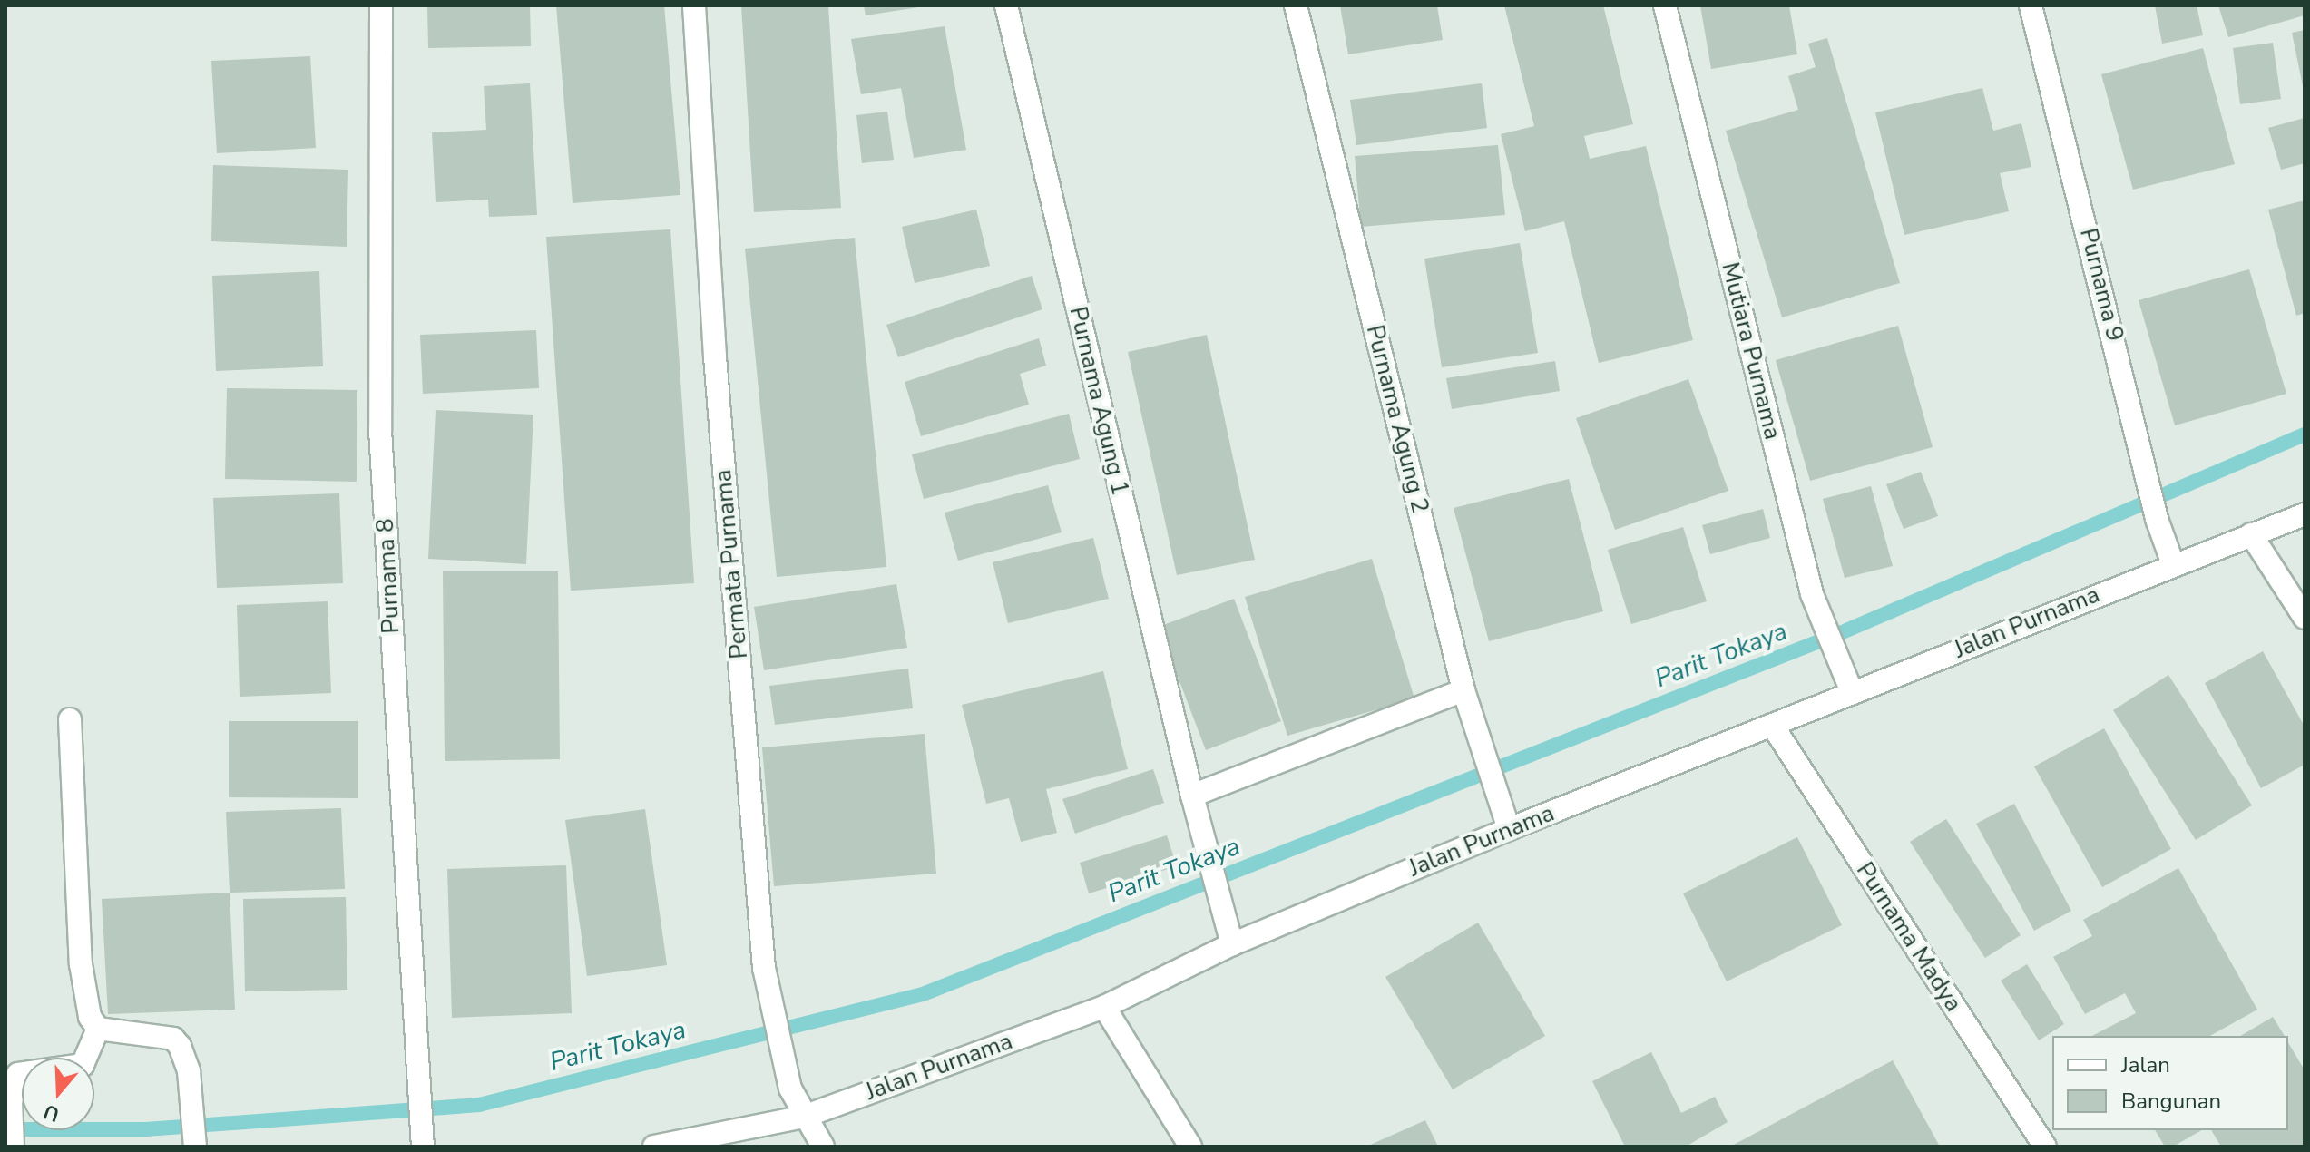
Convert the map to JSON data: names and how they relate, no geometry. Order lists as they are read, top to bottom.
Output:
{
  "streets": {
    "street": [
      "Purnama 9",
      "Mutiara Purnama",
      "Purnama Agung 1",
      "Purnama Agung 2",
      "Permata Purnama",
      "Purnama 8",
      "Jalan Purnama",
      "Purnama Madya"
    ]
  },
  "crossings": [
    ["Purnama 9", "Jalan Purnama"],
    ["Mutiara Purnama", "Jalan Purnama"],
    ["Purnama Agung 1", "Jalan Purnama"],
    ["Purnama Agung 2", "Jalan Purnama"],
    ["Permata Purnama", "Jalan Purnama"],
    ["Jalan Purnama", "Purnama Madya"]
  ],
  "water": ["Parit Tokaya"],
  "legend": ["Jalan", "Bangunan"],
  "north": "bottom"
}
